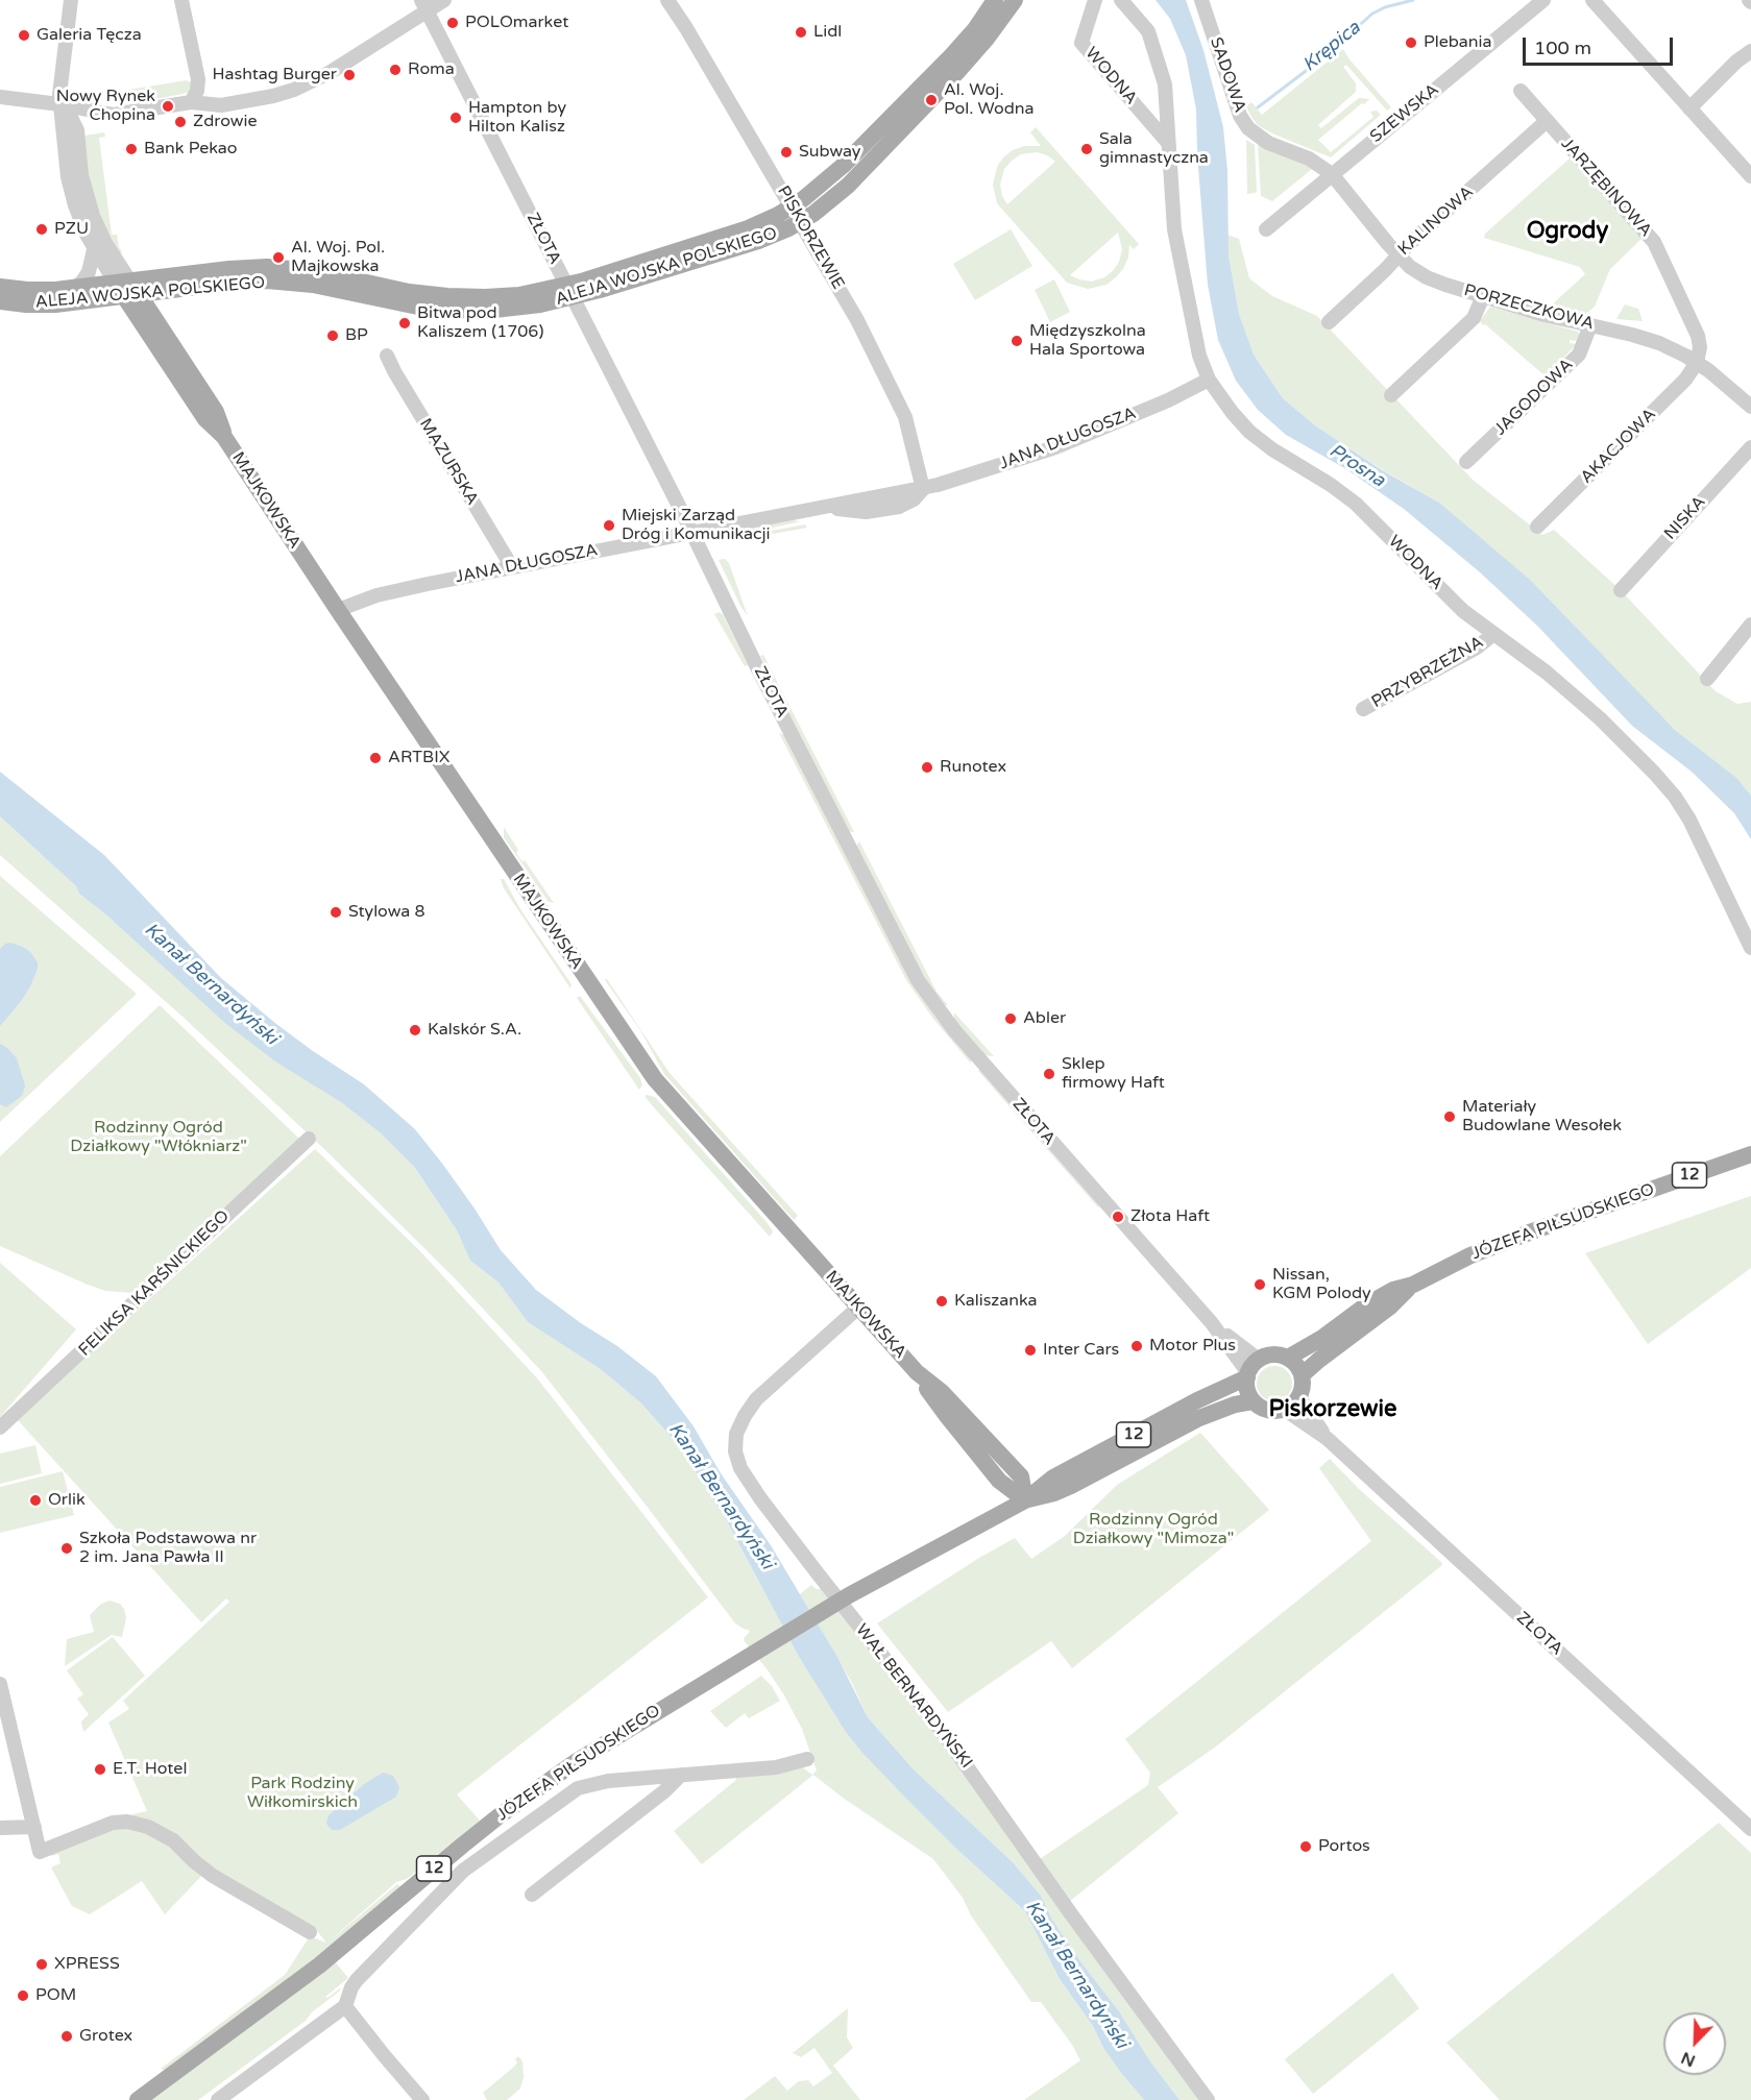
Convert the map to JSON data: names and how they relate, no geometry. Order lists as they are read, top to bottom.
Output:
{
  "streets": {
    "main road": [
      "ALEJA WOJSKA POLSKIEGO",
      "MAJKOWSKA",
      "12",
      "JÓZEFA PIŁSUDSKIEGO"
    ],
    "street": [
      "SADOWA",
      "WODNA",
      "SZEWSKA",
      "JARZĘBINOWA",
      "KALINOWA",
      "PISKORZEWIE",
      "ZŁOTA",
      "PORZECZKOWA",
      "JAGODOWA",
      "JANA DŁUGOSZA",
      "AKACJOWA",
      "MAZURSKA",
      "NISKA",
      "PRZYBRZEŻNA",
      "FELIKSA KARŚNICKIEGO",
      "WAŁ BERNARDYŃSKI"
    ]
  },
  "crossings": [
    ["SADOWA", "SZEWSKA"],
    ["SADOWA", "PORZECZKOWA"],
    ["WODNA", "JANA DŁUGOSZA"],
    ["WODNA", "PRZYBRZEŻNA"],
    ["SZEWSKA", "PORZECZKOWA"],
    ["JARZĘBINOWA", "KALINOWA"],
    ["JARZĘBINOWA", "PORZECZKOWA"],
    ["JARZĘBINOWA", "AKACJOWA"],
    ["KALINOWA", "PORZECZKOWA"],
    ["PISKORZEWIE", "ALEJA WOJSKA POLSKIEGO"],
    ["PISKORZEWIE", "JANA DŁUGOSZA"],
    ["ZŁOTA", "ALEJA WOJSKA POLSKIEGO"],
    ["ZŁOTA", "JANA DŁUGOSZA"],
    ["ZŁOTA", "12"],
    ["ZŁOTA", "JÓZEFA PIŁSUDSKIEGO"],
    ["ALEJA WOJSKA POLSKIEGO", "MAJKOWSKA"],
    ["PORZECZKOWA", "JAGODOWA"],
    ["PORZECZKOWA", "AKACJOWA"],
    ["JANA DŁUGOSZA", "MAZURSKA"],
    ["JANA DŁUGOSZA", "MAJKOWSKA"],
    ["MAJKOWSKA", "JÓZEFA PIŁSUDSKIEGO"],
    ["MAJKOWSKA", "WAŁ BERNARDYŃSKI"],
    ["12", "JÓZEFA PIŁSUDSKIEGO"]
  ],
  "districts": ["Ogrody", "Piskorzewie"],
  "water": ["Krępica", "Prosna", "Kanał Bernardyński"],
  "parks": ["Rodzinny Ogród Działkowy \"Włókniarz\"", "Rodzinny Ogród Działkowy \"Mimoza\"", "Park Rodziny Wiłkomirskich"],
  "places": [
    "POLOmarket",
    "Lidl",
    "Galeria Tęcza",
    "Plebania",
    "Roma",
    "Hashtag Burger",
    "Al. Woj. Pol. Wodna",
    "Nowy Rynek Chopina",
    "Hampton by Hilton Kalisz",
    "Zdrowie",
    "Bank Pekao",
    "Sala gimnastyczna",
    "Subway",
    "PZU",
    "Al. Woj. Pol. Majkowska",
    "Bitwa pod Kaliszem (1706)",
    "BP",
    "Międzyszkolna Hala Sportowa",
    "Miejski Zarząd Dróg i Komunikacji",
    "ARTBIX",
    "Runotex",
    "Stylowa 8",
    "Abler",
    "Kalskór S.A.",
    "Sklep firmowy Haft",
    "Materiały Budowlane Wesołek",
    "Złota Haft",
    "Nissan, KGM Polody",
    "Kaliszanka",
    "Motor Plus",
    "Inter Cars",
    "Orlik",
    "Szkoła Podstawowa nr 2 im. Jana Pawła II",
    "E.T. Hotel",
    "Portos",
    "XPRESS",
    "POM",
    "Grotex"
  ],
  "scale_bar": "100 m",
  "north": "bottom left"
}
